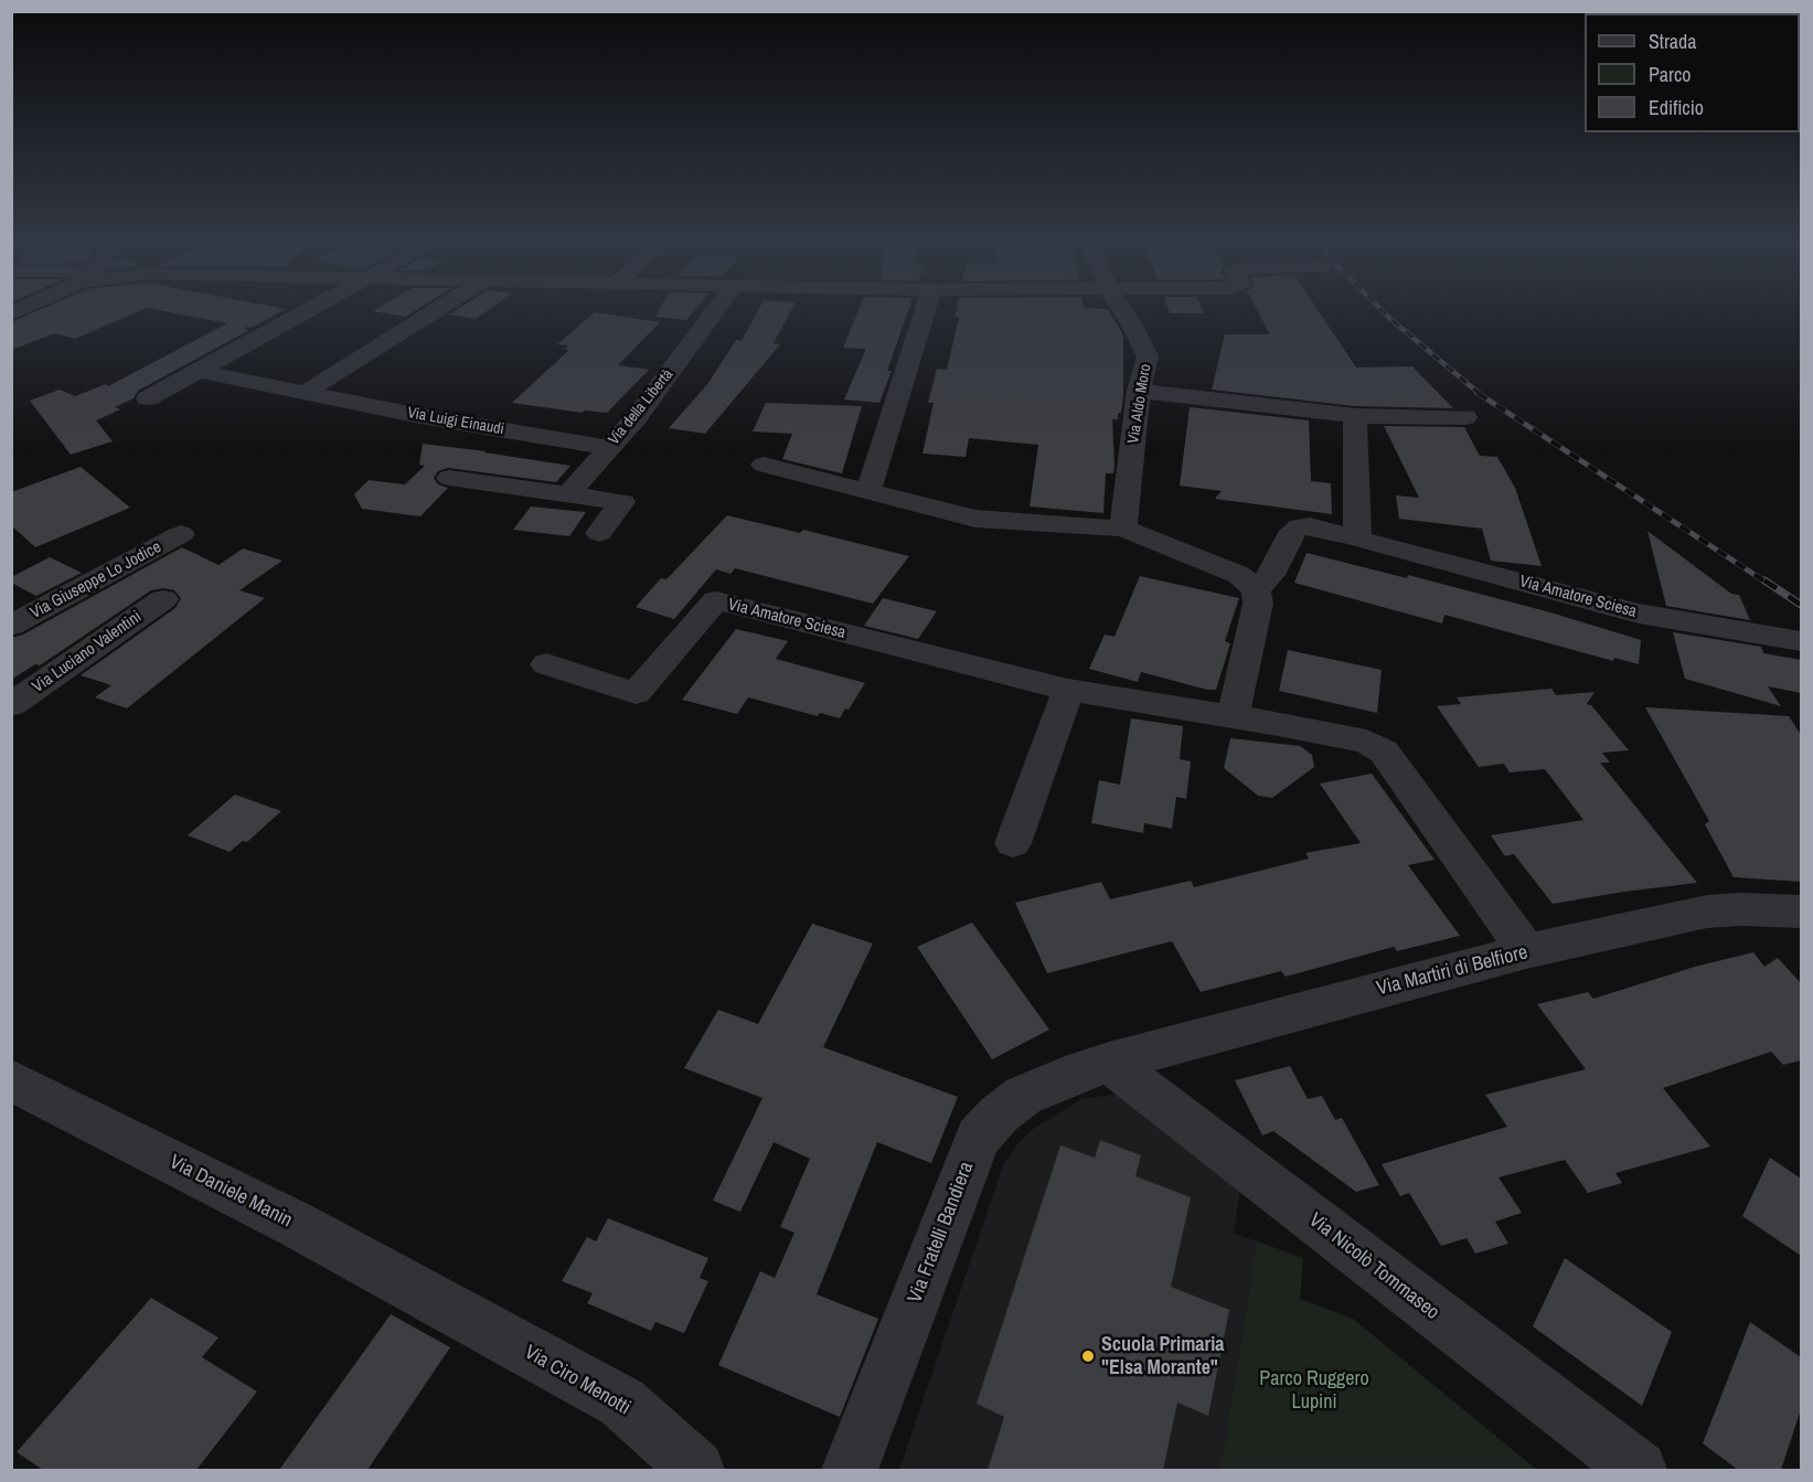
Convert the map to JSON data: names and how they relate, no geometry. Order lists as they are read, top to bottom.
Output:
{
  "streets": {
    "street": [
      "Via Aldo Moro",
      "Via della Libertà",
      "Via Luigi Einaudi",
      "Via Giuseppe Lo Jodice",
      "Via Amatore Sciesa",
      "Via Luciano Valentini",
      "Via Martiri di Belfiore",
      "Via Daniele Manin",
      "Via Fratelli Bandiera",
      "Via Nicolò Tommaseo",
      "Via Ciro Menotti"
    ]
  },
  "crossings": [
    ["Via della Libertà", "Via Luigi Einaudi"],
    ["Via Amatore Sciesa", "Via Martiri di Belfiore"],
    ["Via Martiri di Belfiore", "Via Fratelli Bandiera"],
    ["Via Martiri di Belfiore", "Via Nicolò Tommaseo"],
    ["Via Daniele Manin", "Via Ciro Menotti"],
    ["Via Fratelli Bandiera", "Via Nicolò Tommaseo"]
  ],
  "parks": ["Parco Ruggero Lupini"],
  "places": ["Scuola Primaria \"Elsa Morante\""],
  "legend": ["Strada", "Parco", "Edificio"]
}
